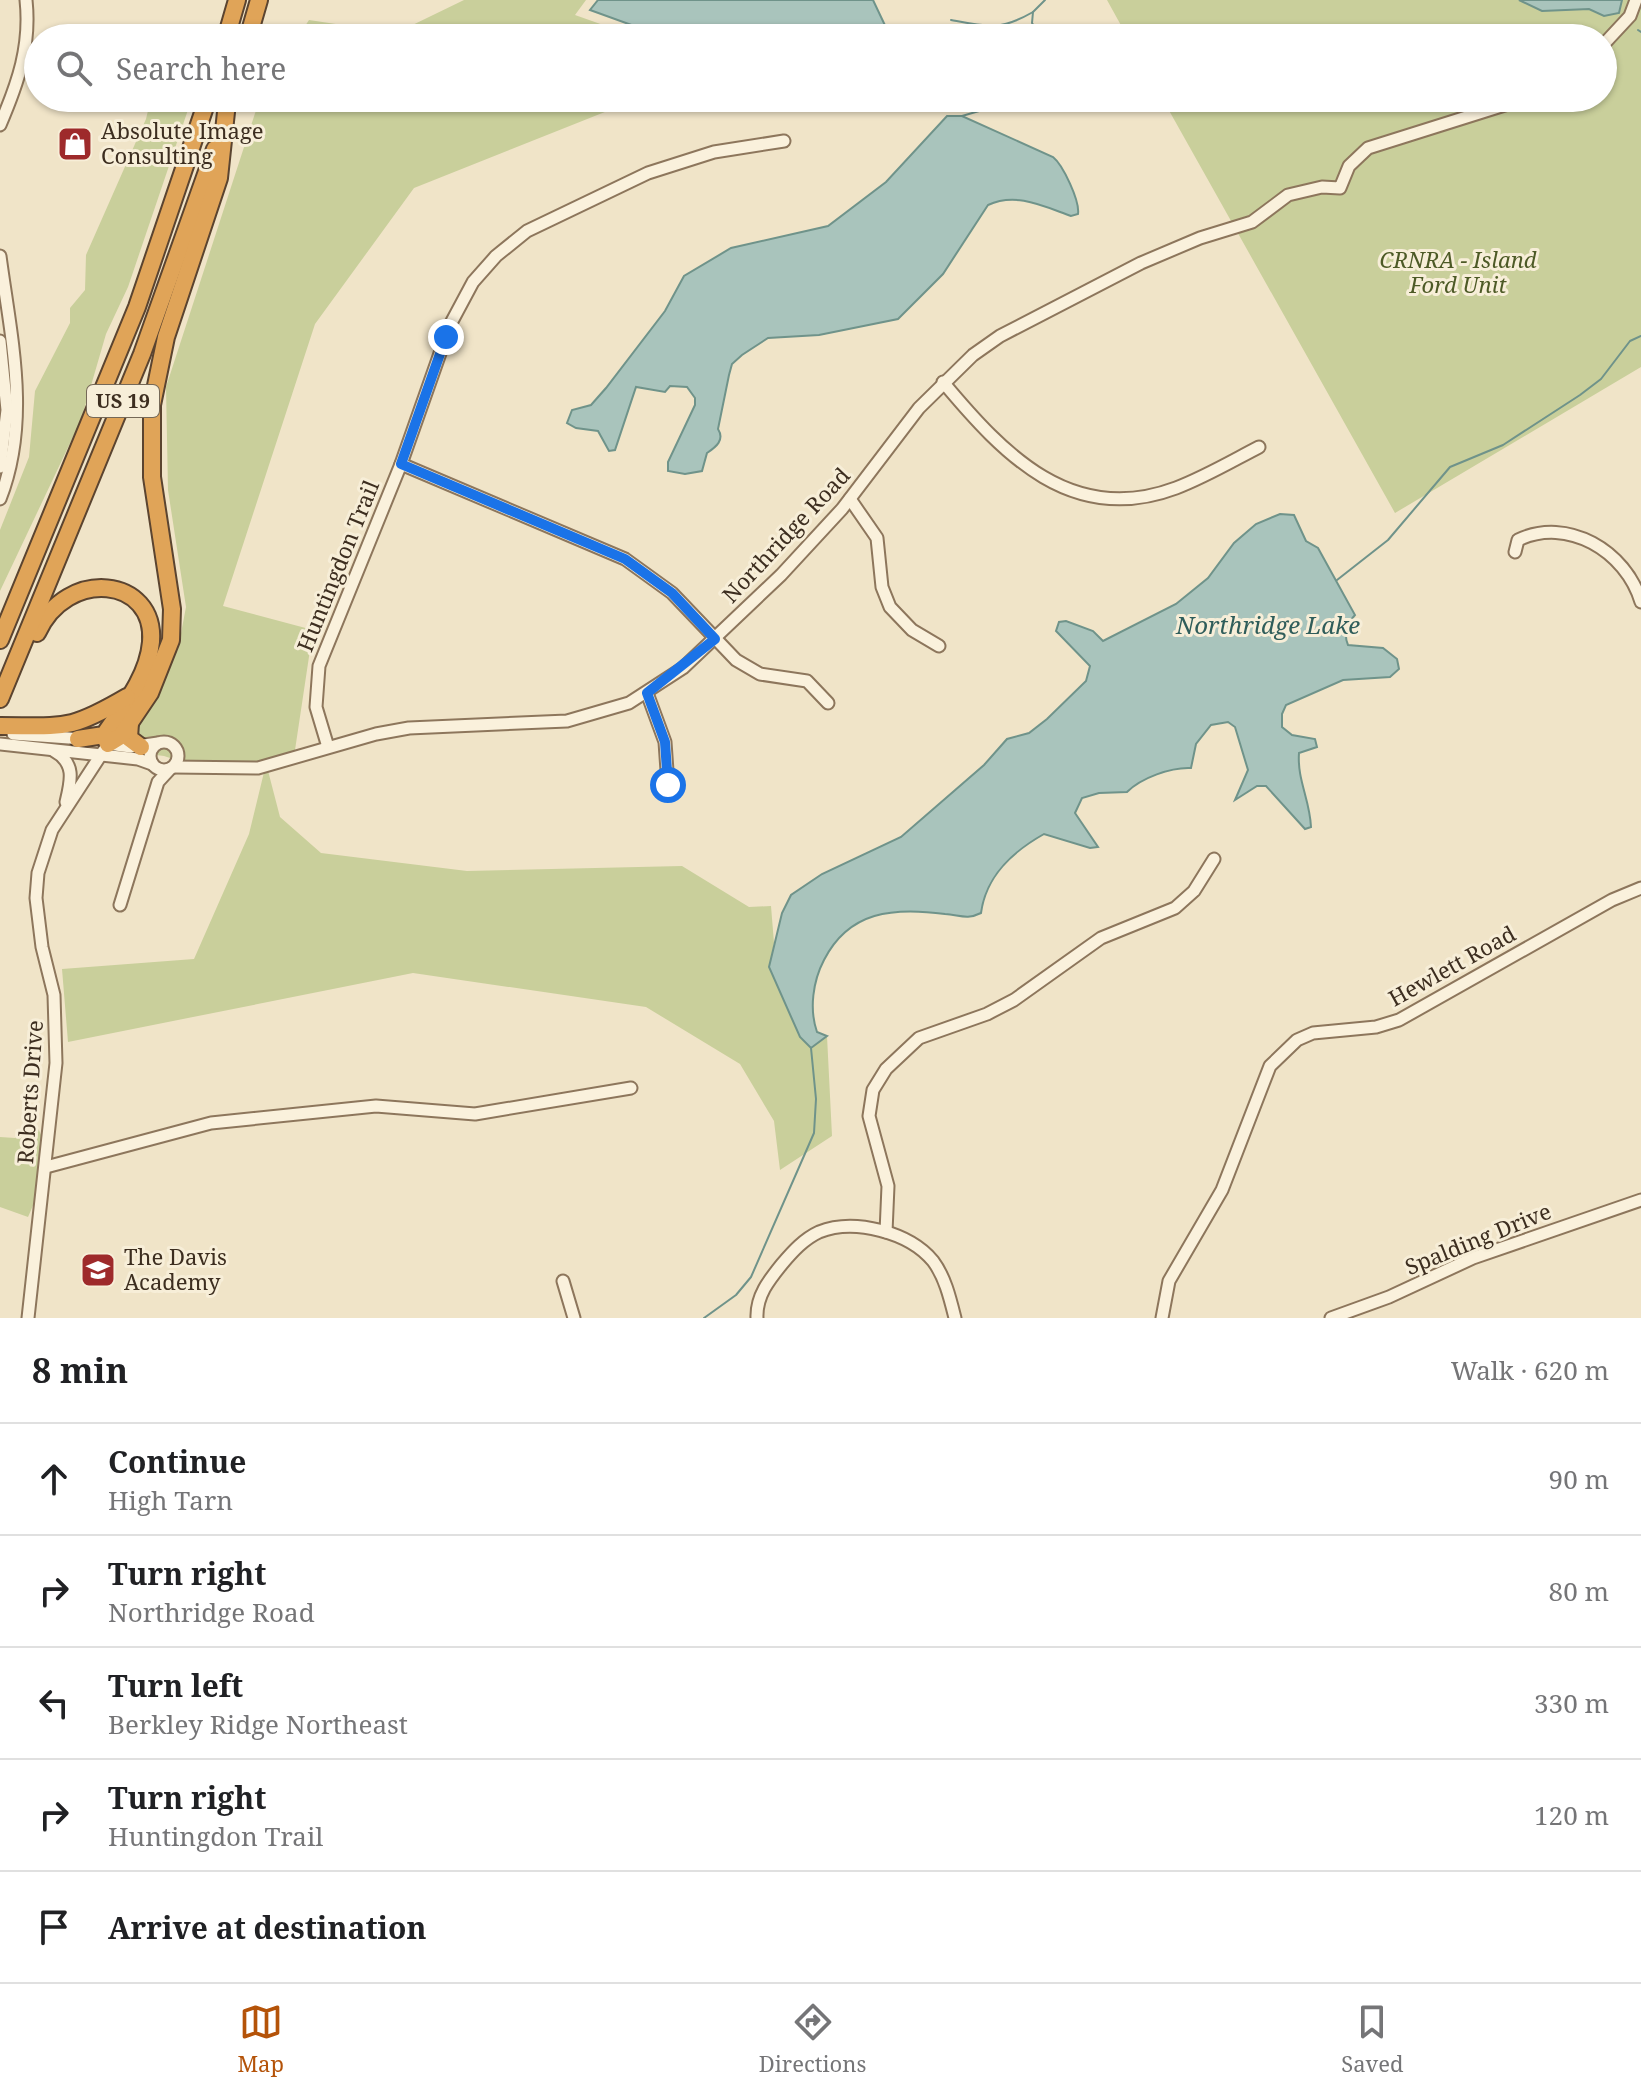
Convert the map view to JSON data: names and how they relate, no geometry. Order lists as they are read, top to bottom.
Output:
{
  "streets": {
    "highway": ["US 19"],
    "street": [
      "Northridge Road",
      "Huntingdon Trail",
      "Hewlett Road",
      "Roberts Drive",
      "Spalding Drive"
    ]
  },
  "crossings": [
    ["Northridge Road", "Huntingdon Trail"],
    ["Northridge Road", "Roberts Drive"]
  ],
  "water": ["Northridge Lake"],
  "parks": ["CRNRA - Island Ford Unit"],
  "places": {
    "shop": ["Absolute Image Consulting"],
    "school or university": ["The Davis Academy"]
  },
  "page": {
    "search": "Search here",
    "heading": ["8 min", "Walk · 620 m"],
    "list": [
      ["Continue", "High Tarn", "90 m"],
      ["Turn right", "Northridge Road", "80 m"],
      ["Turn left", "Berkley Ridge Northeast", "330 m"],
      ["Turn right", "Huntingdon Trail", "120 m"],
      "Arrive at destination"
    ],
    "nav": ["Map", "Directions", "Saved"]
  }
}
